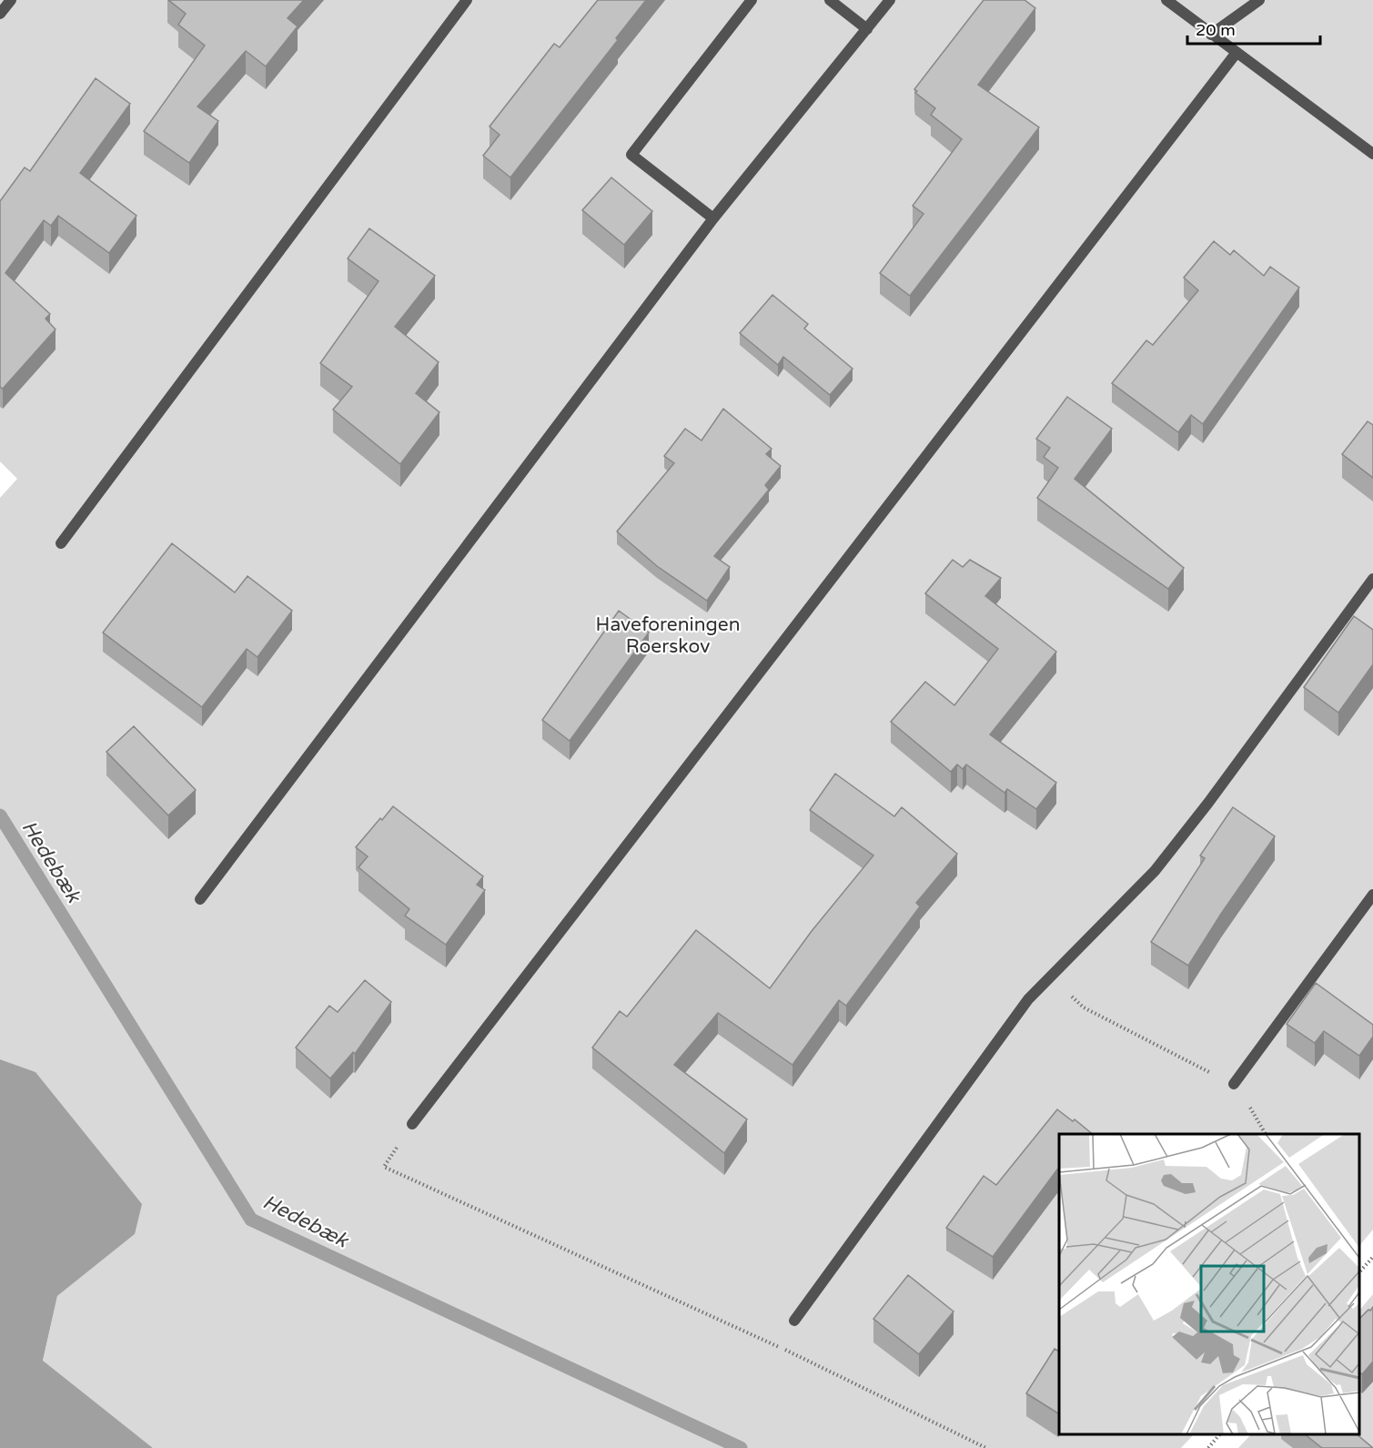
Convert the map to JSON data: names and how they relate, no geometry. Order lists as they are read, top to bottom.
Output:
{
  "water": ["Hedebæk"],
  "parks": ["Haveforeningen Roerskov"],
  "scale_bar": "20 m"
}
